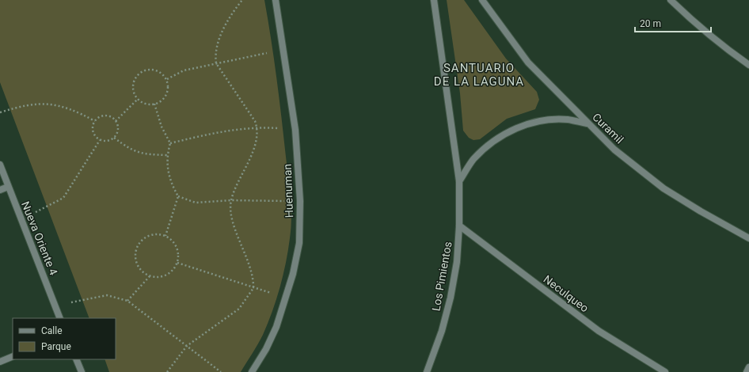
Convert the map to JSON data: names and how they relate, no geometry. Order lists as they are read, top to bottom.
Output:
{
  "streets": {
    "street": [
      "Curamil",
      "Huenuman",
      "Nueva Oriente 4",
      "Los Pimientos",
      "Neculqueo"
    ]
  },
  "crossings": [
    ["Los Pimientos", "Neculqueo"]
  ],
  "districts": ["SANTUARIO DE LA LAGUNA"],
  "legend": ["Calle", "Parque"],
  "scale_bar": "20 m"
}
